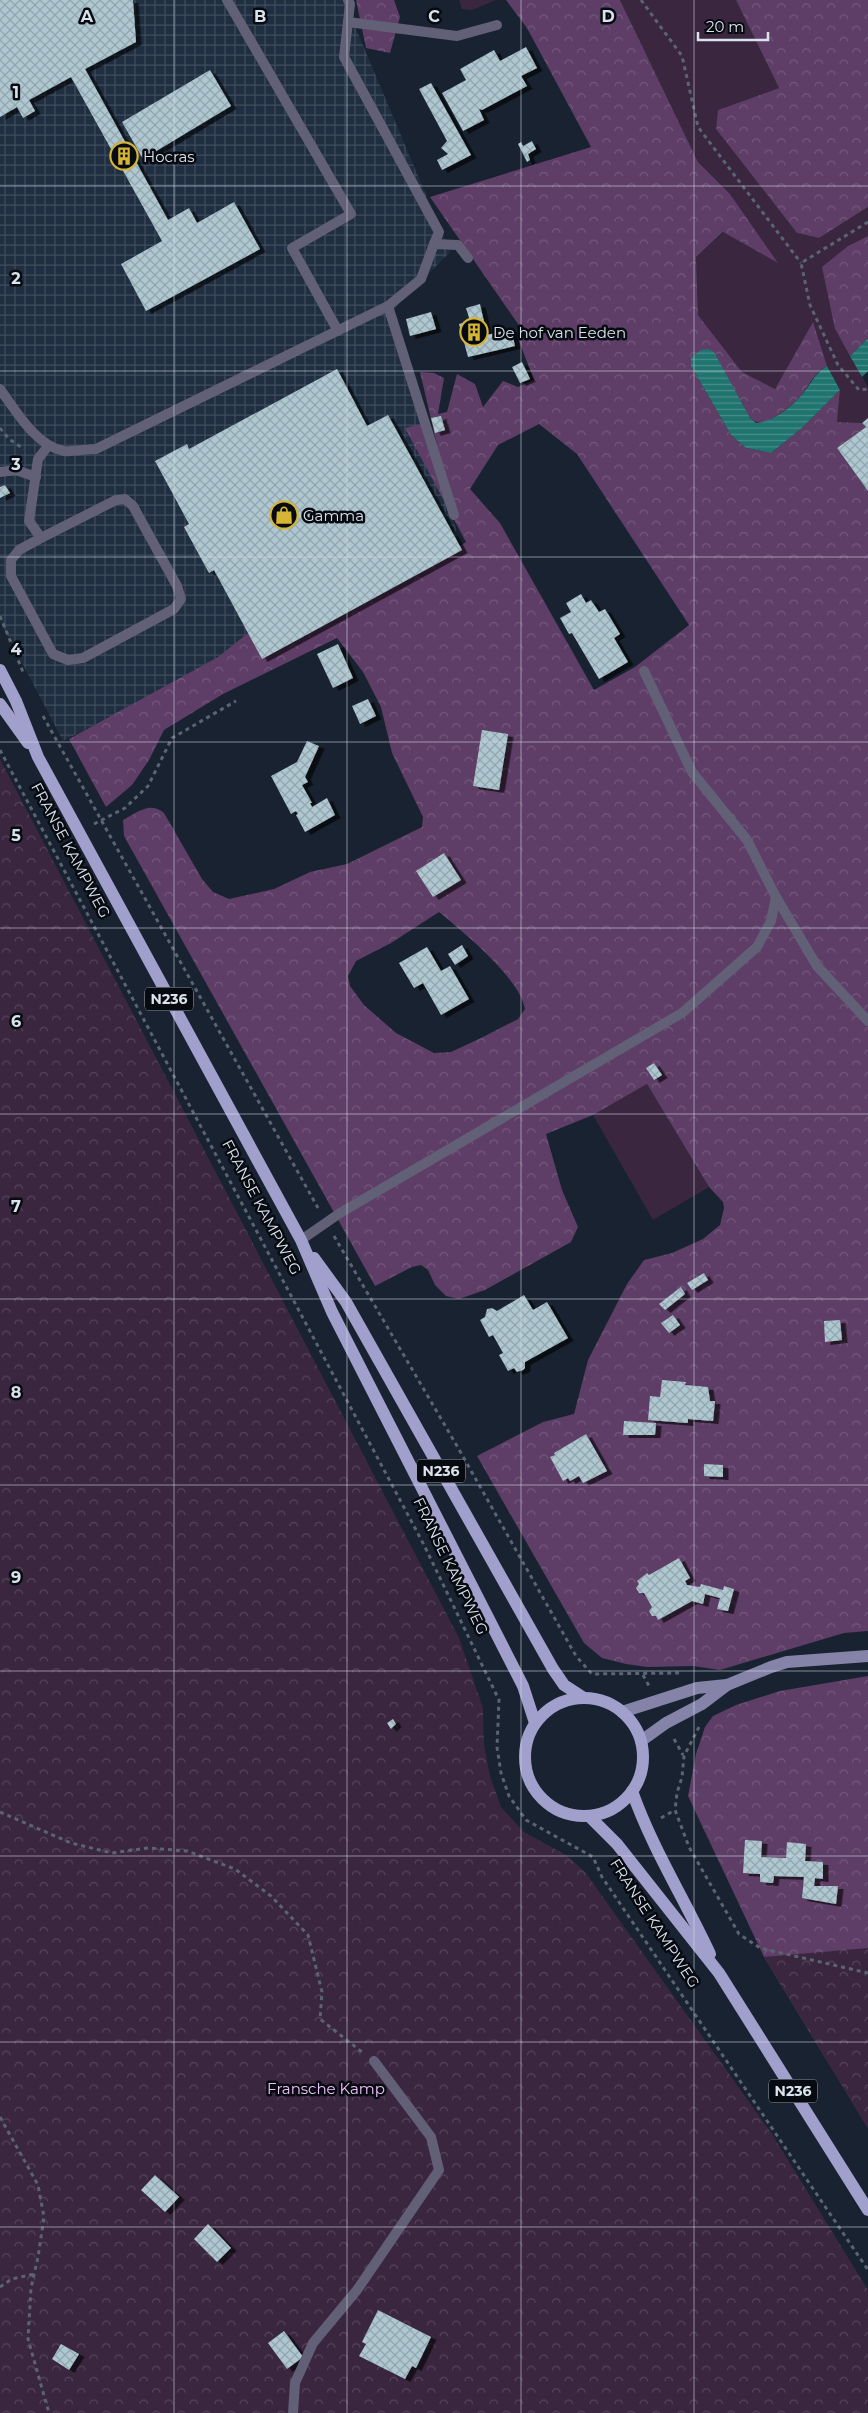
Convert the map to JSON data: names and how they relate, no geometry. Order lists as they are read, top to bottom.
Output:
{
  "streets": {
    "main road": ["FRANSE KAMPWEG", "N236"]
  },
  "crossings": [
    ["FRANSE KAMPWEG", "N236"]
  ],
  "parks": ["Fransche Kamp"],
  "places": {
    "building": ["Hocras", "De hof van Eeden"],
    "shop": ["Gamma"]
  },
  "scale_bar": "20 m",
  "grid": {
    "columns": [
      "A",
      "B",
      "C",
      "D"
    ],
    "rows": [
      "1",
      "2",
      "3",
      "4",
      "5",
      "6",
      "7",
      "8",
      "9"
    ]
  }
}
